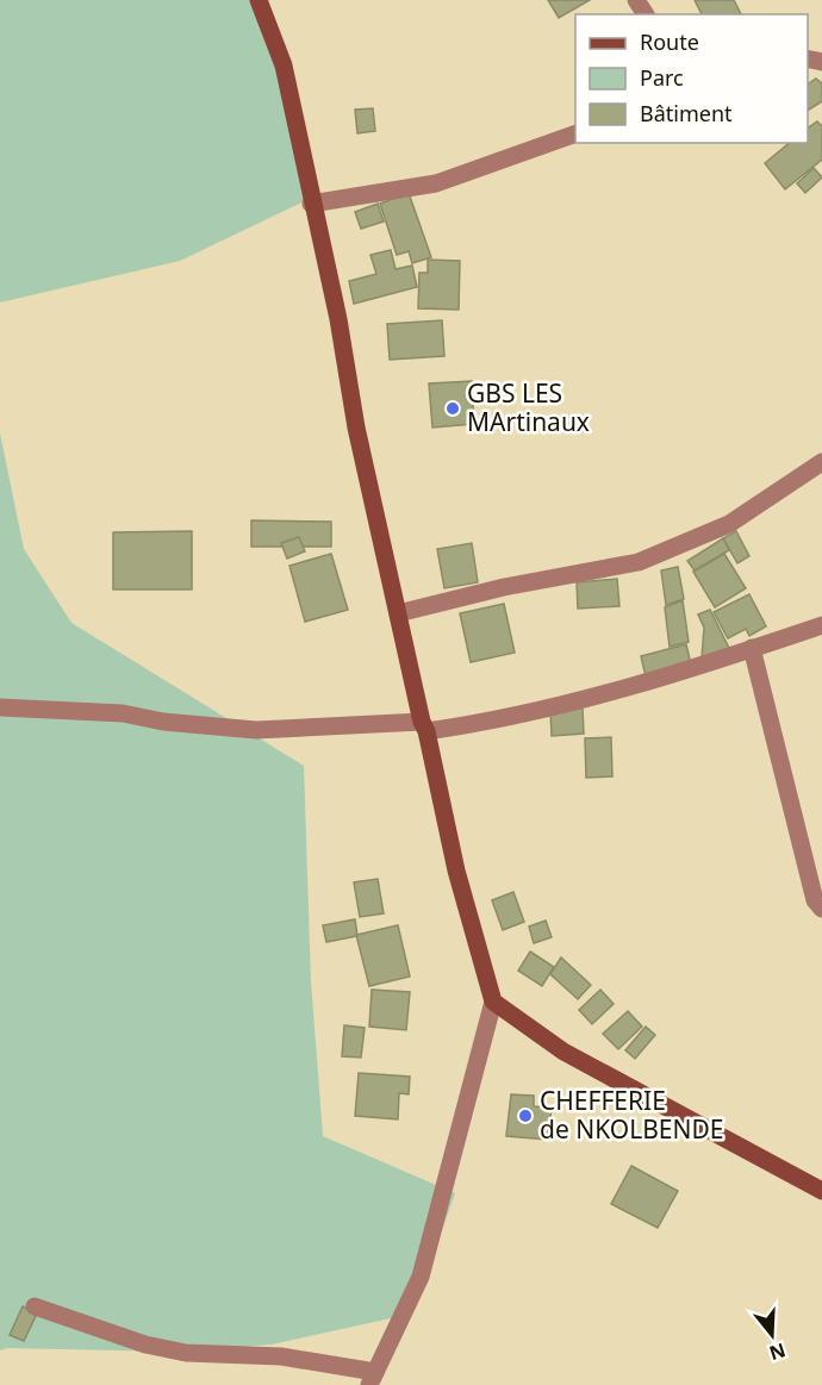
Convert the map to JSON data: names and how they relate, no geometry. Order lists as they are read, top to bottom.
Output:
{
  "places": ["GBS LES MArtinaux", "CHEFFERIE de NKOLBENDE"],
  "legend": ["Route", "Parc", "Bâtiment"],
  "north": "bottom"
}
